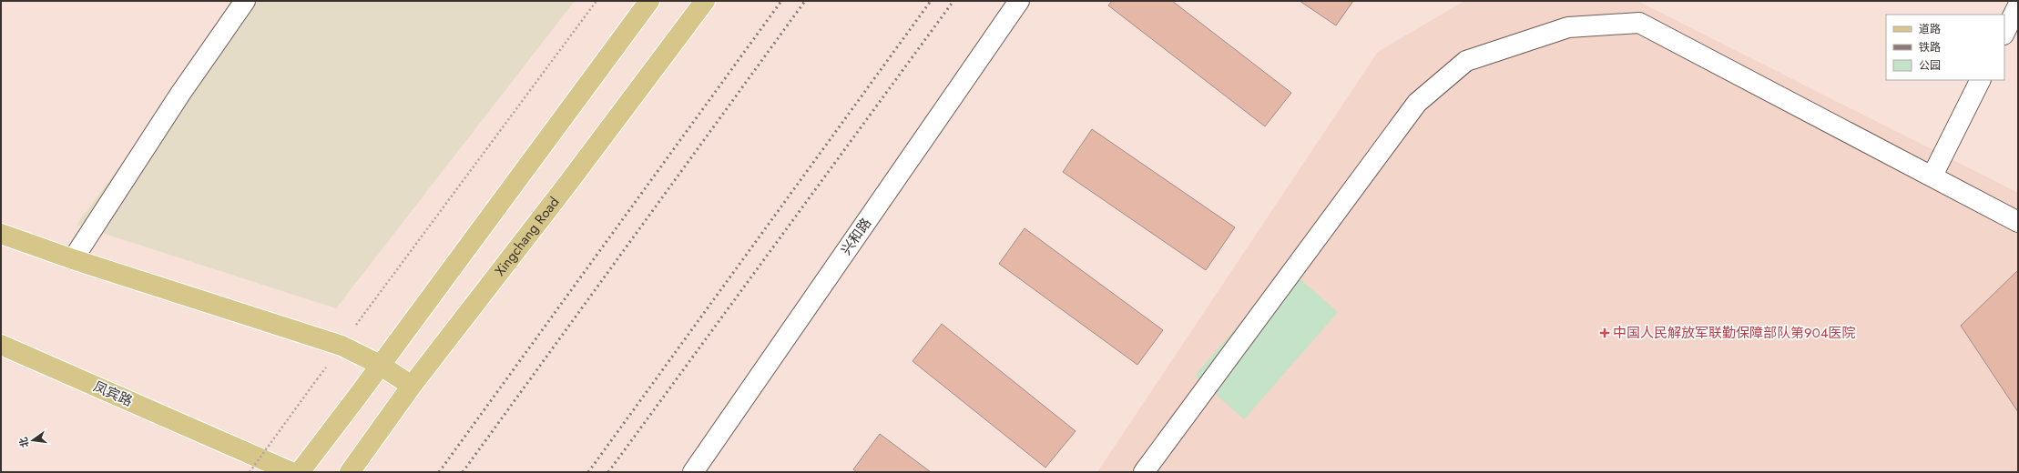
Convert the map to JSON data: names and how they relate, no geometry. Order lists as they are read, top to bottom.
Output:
{
  "streets": {
    "main road": ["Xingchang Road", "凤宾路"],
    "street": ["兴和路"]
  },
  "places": {
    "health": ["中国人民解放军联勤保障部队第904医院"]
  },
  "legend": ["道路", "铁路", "公园"],
  "north": "left"
}
